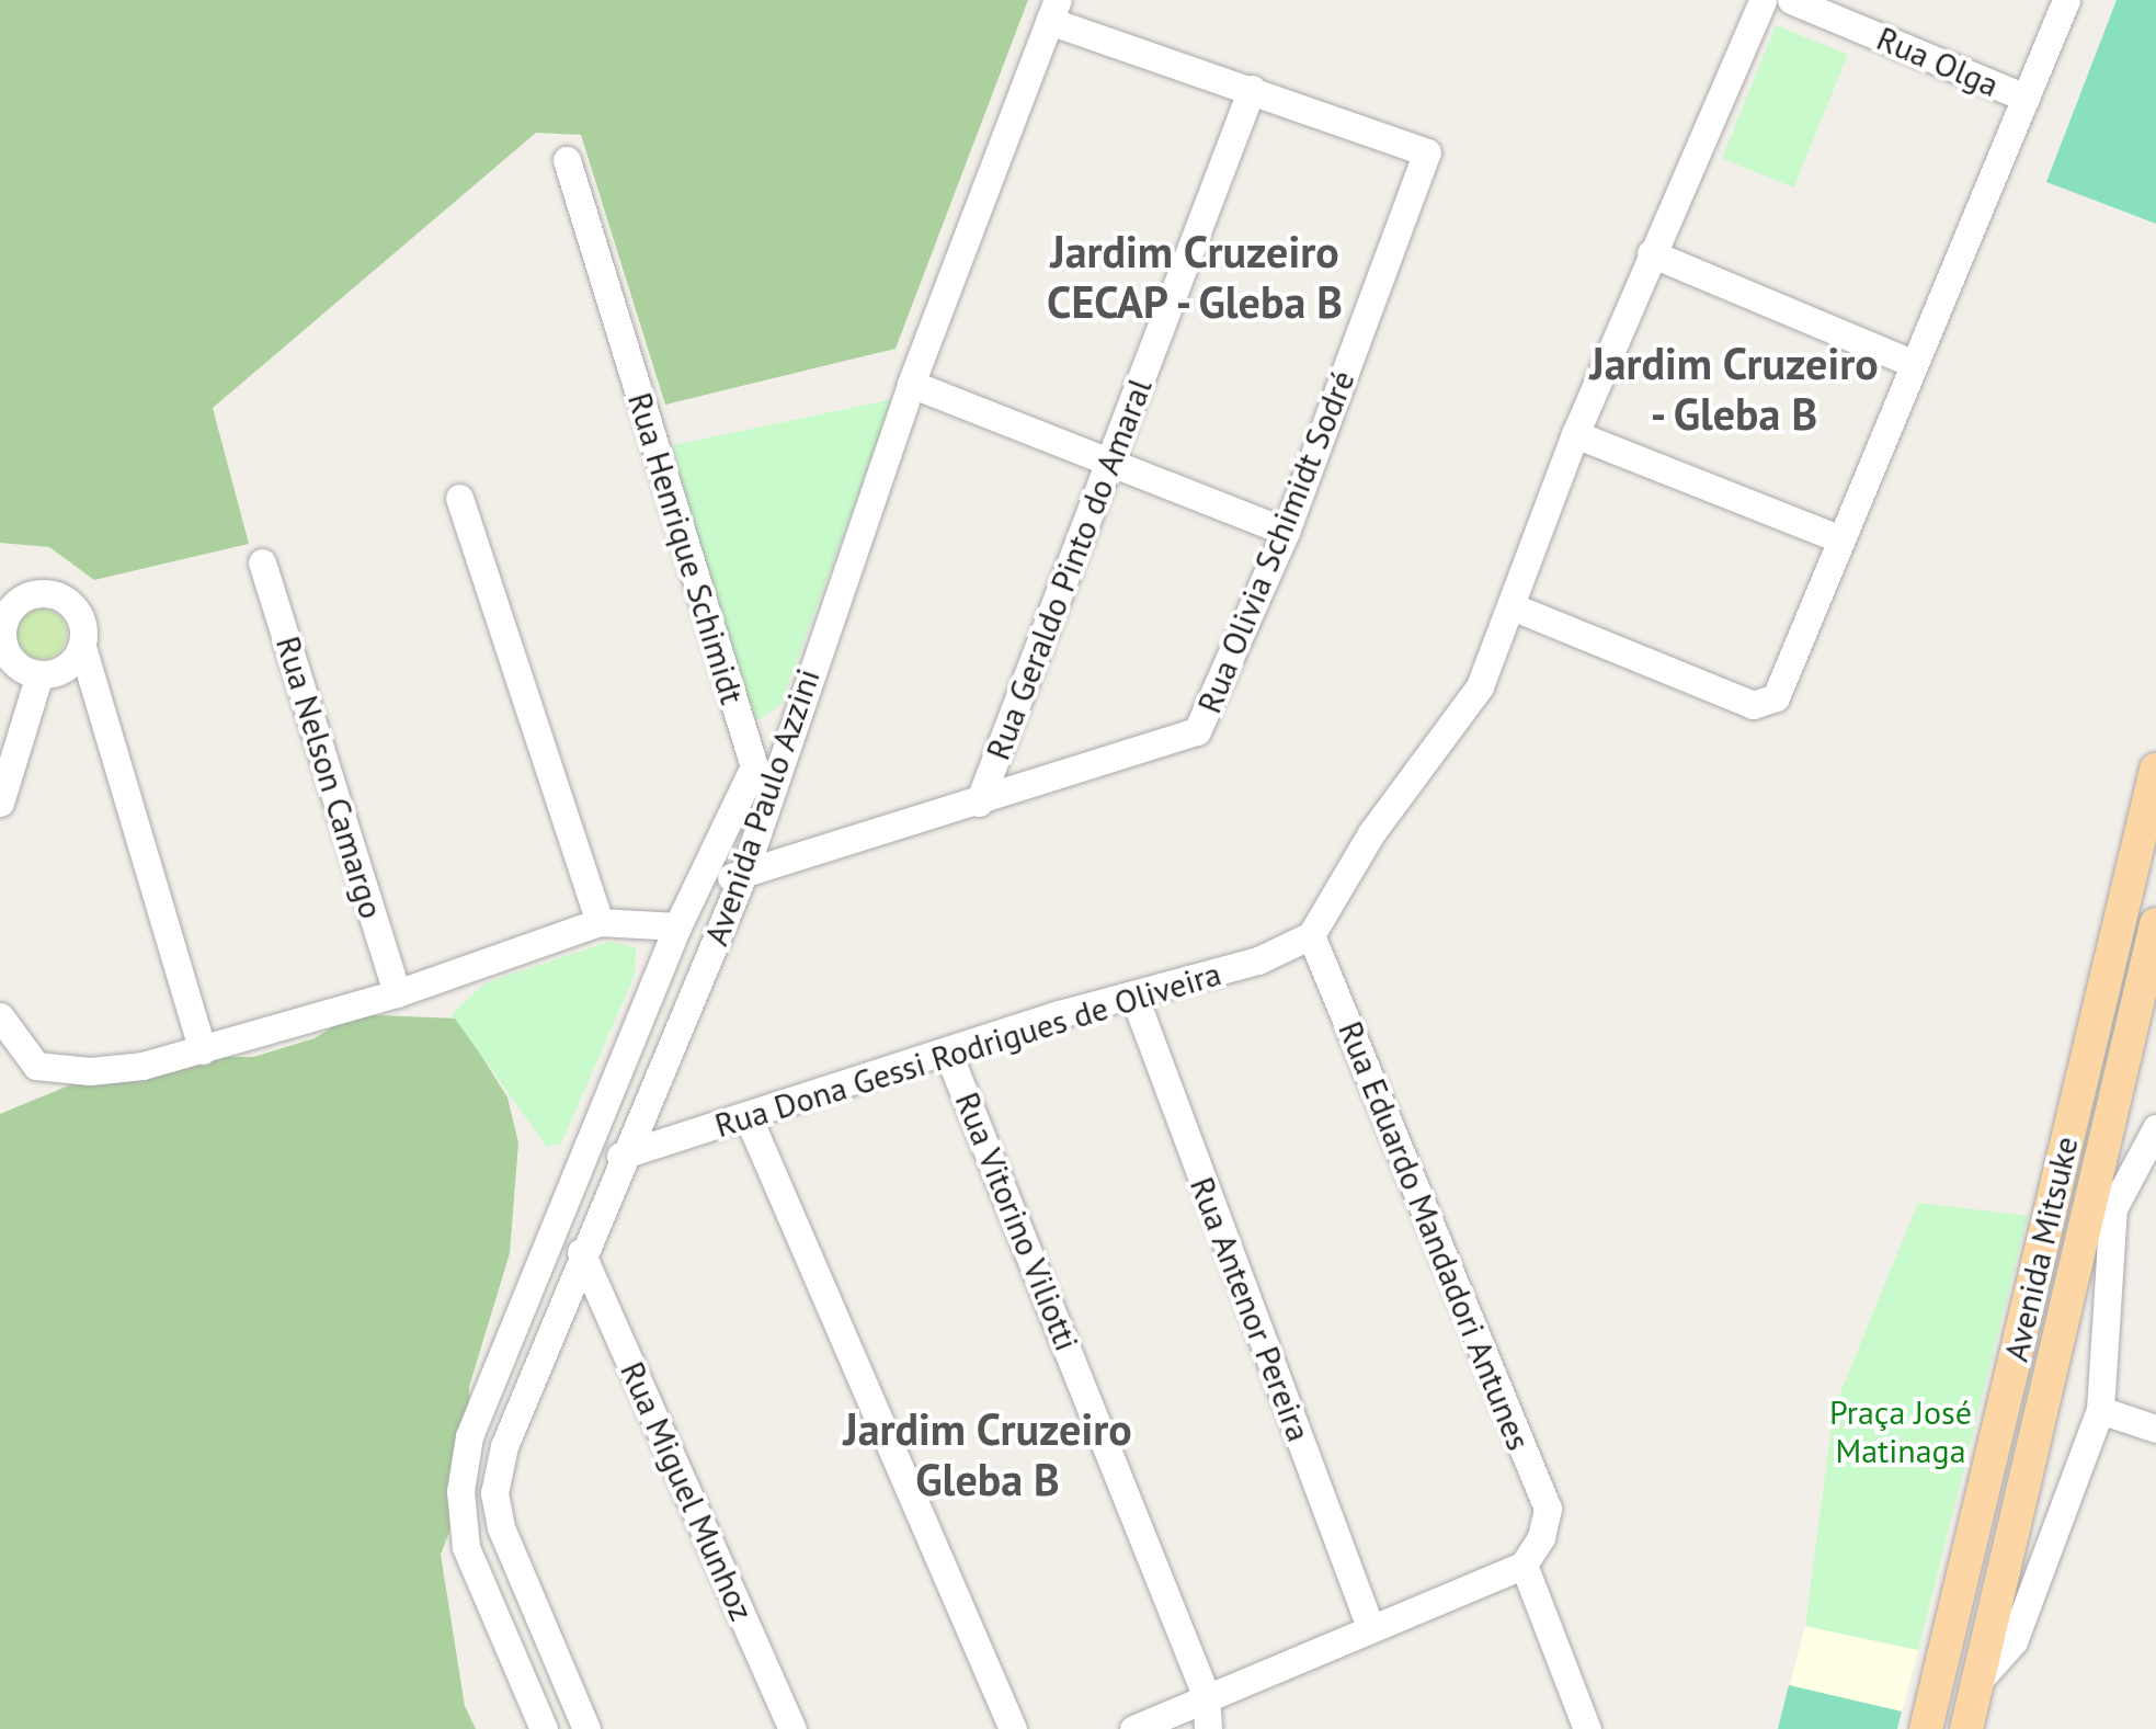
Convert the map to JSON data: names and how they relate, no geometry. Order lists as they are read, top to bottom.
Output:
{
  "streets": {
    "main road": ["Avenida Mitsuke"],
    "street": [
      "Rua Olga",
      "Rua Olivia Schimidt Sodré",
      "Rua Henrique Schimidt",
      "Rua Geraldo Pinto do Amaral",
      "Rua Nelson Camargo",
      "Avenida Paulo Azzini",
      "Rua Dona Gessi Rodrigues de Oliveira",
      "Rua Vitorino Viliotti",
      "Rua Eduardo Mandadori Antunes",
      "Rua Antenor Pereira",
      "Rua Miguel Munhoz"
    ]
  },
  "crossings": [
    ["Rua Olivia Schimidt Sodré", "Rua Geraldo Pinto do Amaral"],
    ["Rua Olivia Schimidt Sodré", "Avenida Paulo Azzini"],
    ["Rua Henrique Schimidt", "Avenida Paulo Azzini"],
    ["Avenida Paulo Azzini", "Rua Dona Gessi Rodrigues de Oliveira"],
    ["Avenida Paulo Azzini", "Rua Miguel Munhoz"],
    ["Rua Dona Gessi Rodrigues de Oliveira", "Rua Vitorino Viliotti"],
    ["Rua Dona Gessi Rodrigues de Oliveira", "Rua Eduardo Mandadori Antunes"],
    ["Rua Dona Gessi Rodrigues de Oliveira", "Rua Antenor Pereira"]
  ],
  "districts": ["Jardim Cruzeiro CECAP - Gleba B", "Jardim Cruzeiro - Gleba B", "Jardim Cruzeiro Gleba B"],
  "parks": ["Praça José Matinaga"]
}
